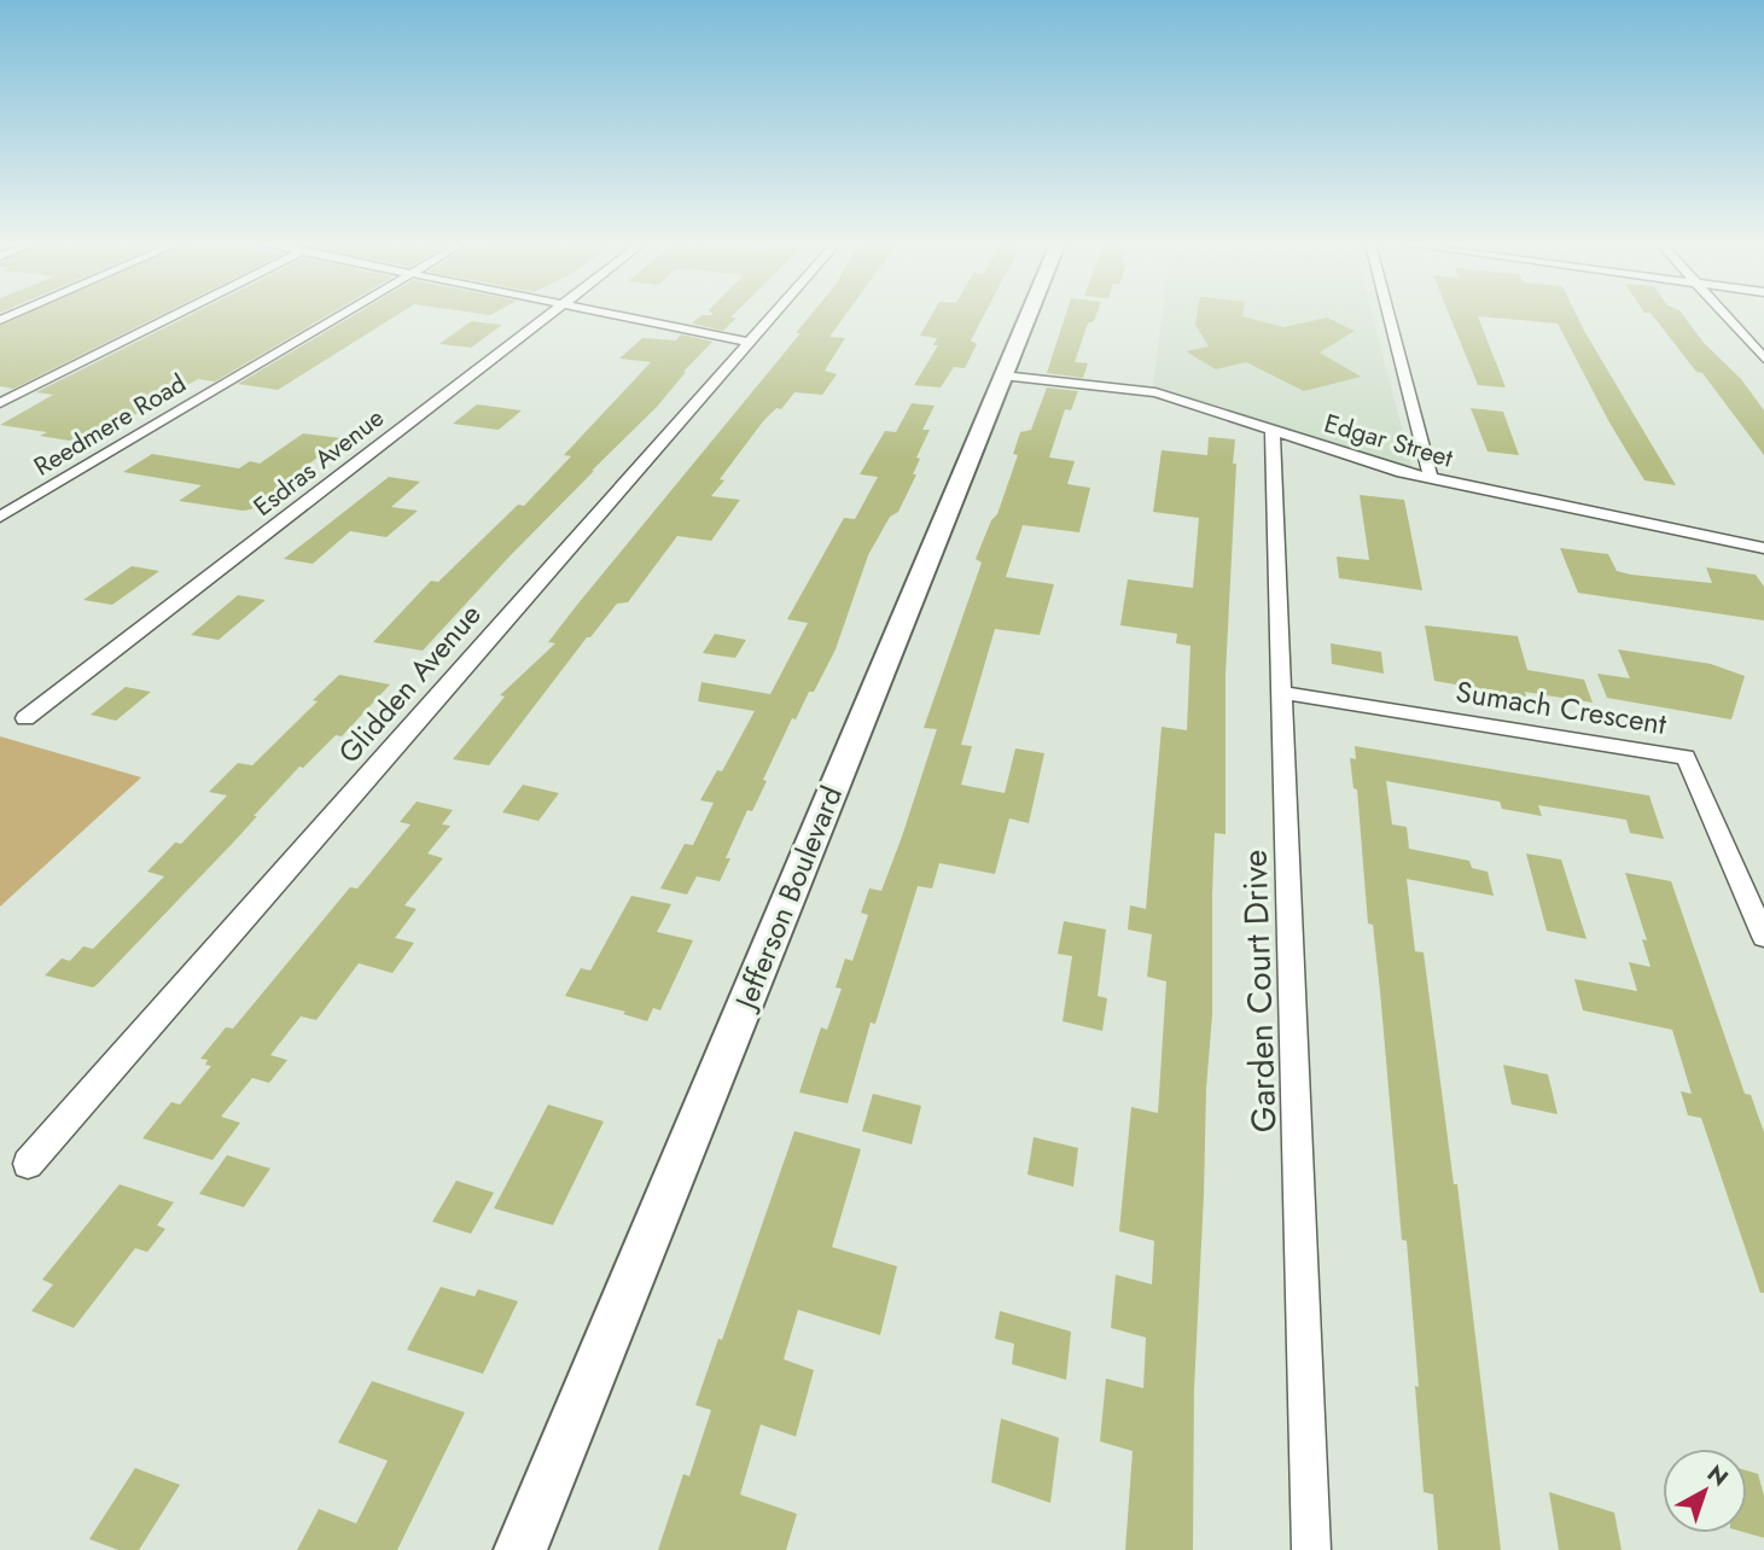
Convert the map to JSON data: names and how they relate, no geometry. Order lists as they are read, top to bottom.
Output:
{
  "streets": {
    "street": [
      "Reedmere Road",
      "Edgar Street",
      "Esdras Avenue",
      "Glidden Avenue",
      "Sumach Crescent",
      "Jefferson Boulevard",
      "Garden Court Drive"
    ]
  },
  "crossings": [
    ["Edgar Street", "Jefferson Boulevard"],
    ["Edgar Street", "Garden Court Drive"],
    ["Sumach Crescent", "Garden Court Drive"]
  ],
  "north": "top right"
}
